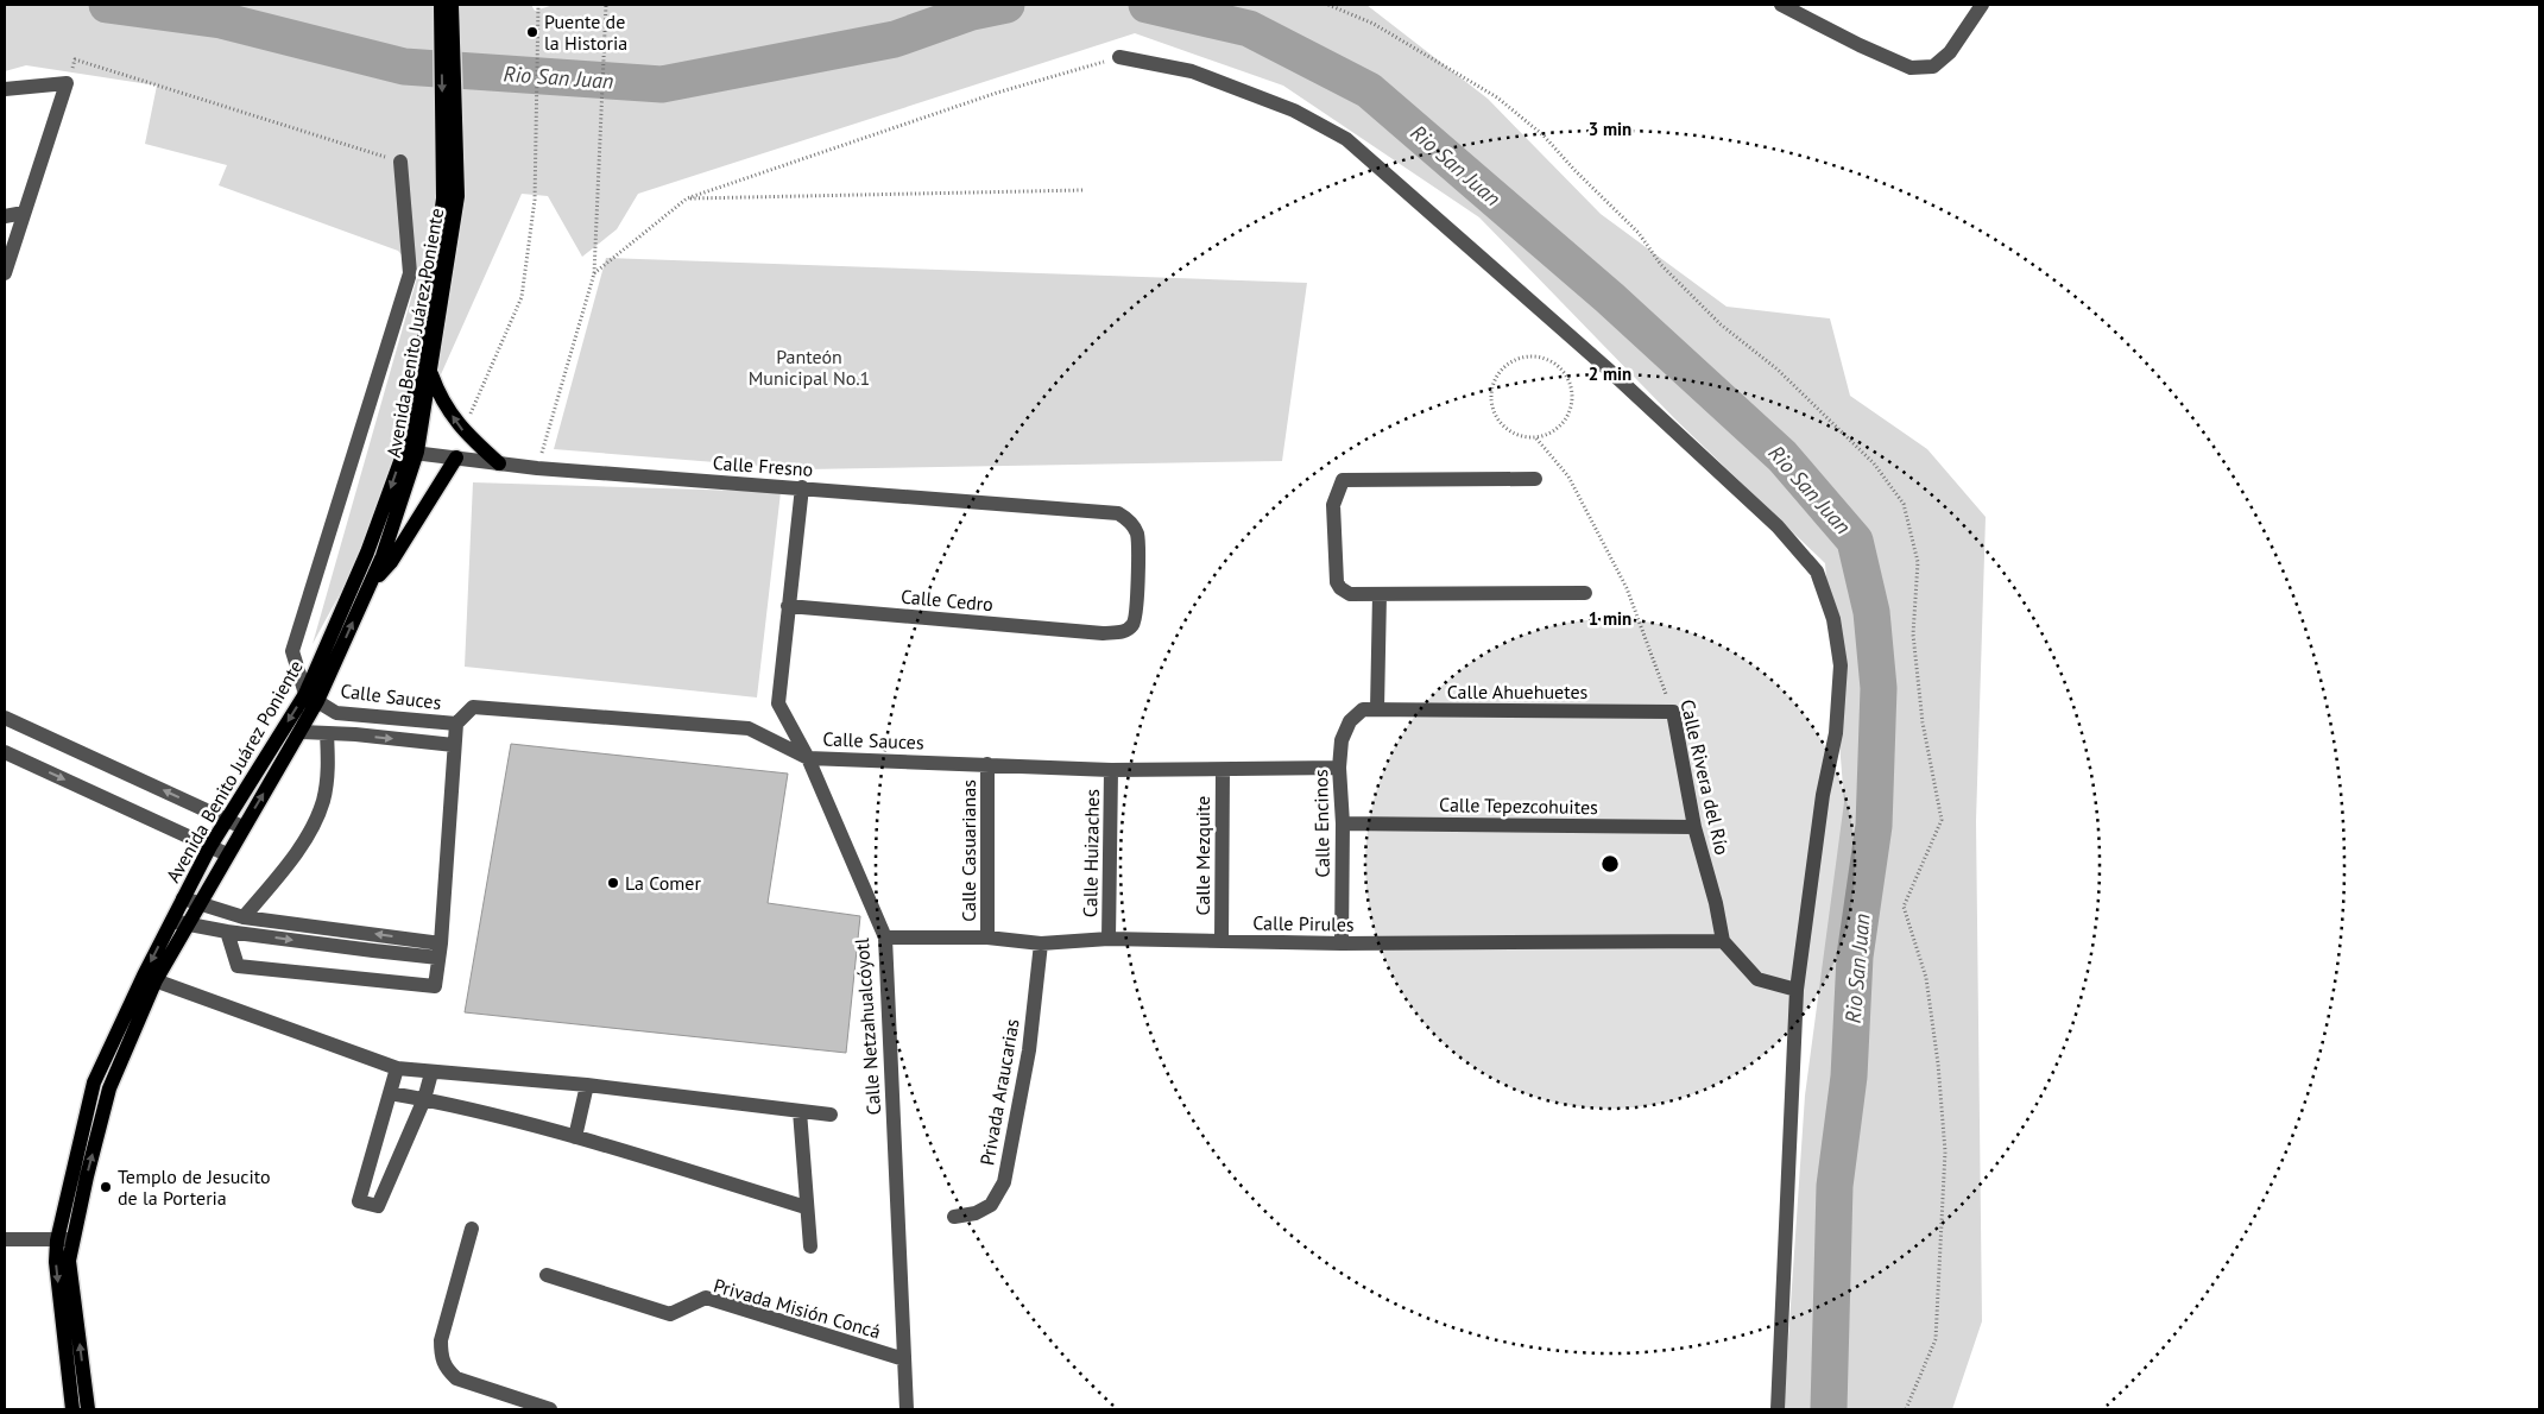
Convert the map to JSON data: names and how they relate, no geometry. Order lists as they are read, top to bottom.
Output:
{
  "streets": {
    "main road": ["Avenida Benito Juárez Poniente"],
    "street": [
      "Calle Fresno",
      "Calle Cedro",
      "Calle Ahuehuetes",
      "Calle Sauces",
      "Calle Rivera del Río",
      "Calle Tepezcohuites",
      "Calle Encinos",
      "Calle Casuarianas",
      "Calle Huizaches",
      "Calle Mezquite",
      "Calle Pirules",
      "Calle Netzahualcóyotl",
      "Privada Araucarias",
      "Privada Misión Concá"
    ]
  },
  "crossings": [
    ["Avenida Benito Juárez Poniente", "Calle Fresno"],
    ["Avenida Benito Juárez Poniente", "Calle Sauces"],
    ["Calle Fresno", "Calle Cedro"],
    ["Calle Fresno", "Calle Netzahualcóyotl"],
    ["Calle Cedro", "Calle Netzahualcóyotl"],
    ["Calle Ahuehuetes", "Calle Rivera del Río"],
    ["Calle Ahuehuetes", "Calle Encinos"],
    ["Calle Sauces", "Calle Encinos"],
    ["Calle Sauces", "Calle Casuarianas"],
    ["Calle Sauces", "Calle Huizaches"],
    ["Calle Sauces", "Calle Mezquite"],
    ["Calle Sauces", "Calle Netzahualcóyotl"],
    ["Calle Rivera del Río", "Calle Tepezcohuites"],
    ["Calle Rivera del Río", "Calle Pirules"],
    ["Calle Tepezcohuites", "Calle Encinos"],
    ["Calle Encinos", "Calle Pirules"],
    ["Calle Casuarianas", "Calle Pirules"],
    ["Calle Huizaches", "Calle Pirules"],
    ["Calle Mezquite", "Calle Pirules"],
    ["Calle Pirules", "Calle Netzahualcóyotl"],
    ["Calle Pirules", "Privada Araucarias"],
    ["Calle Netzahualcóyotl", "Privada Misión Concá"]
  ],
  "water": ["Rio San Juan"],
  "parks": ["Panteón Municipal No.1"],
  "places": ["Puente de la Historia", "La Comer", "Templo de Jesucito de la Porteria"],
  "rings": ["3 min", "2 min", "1 min"]
}
